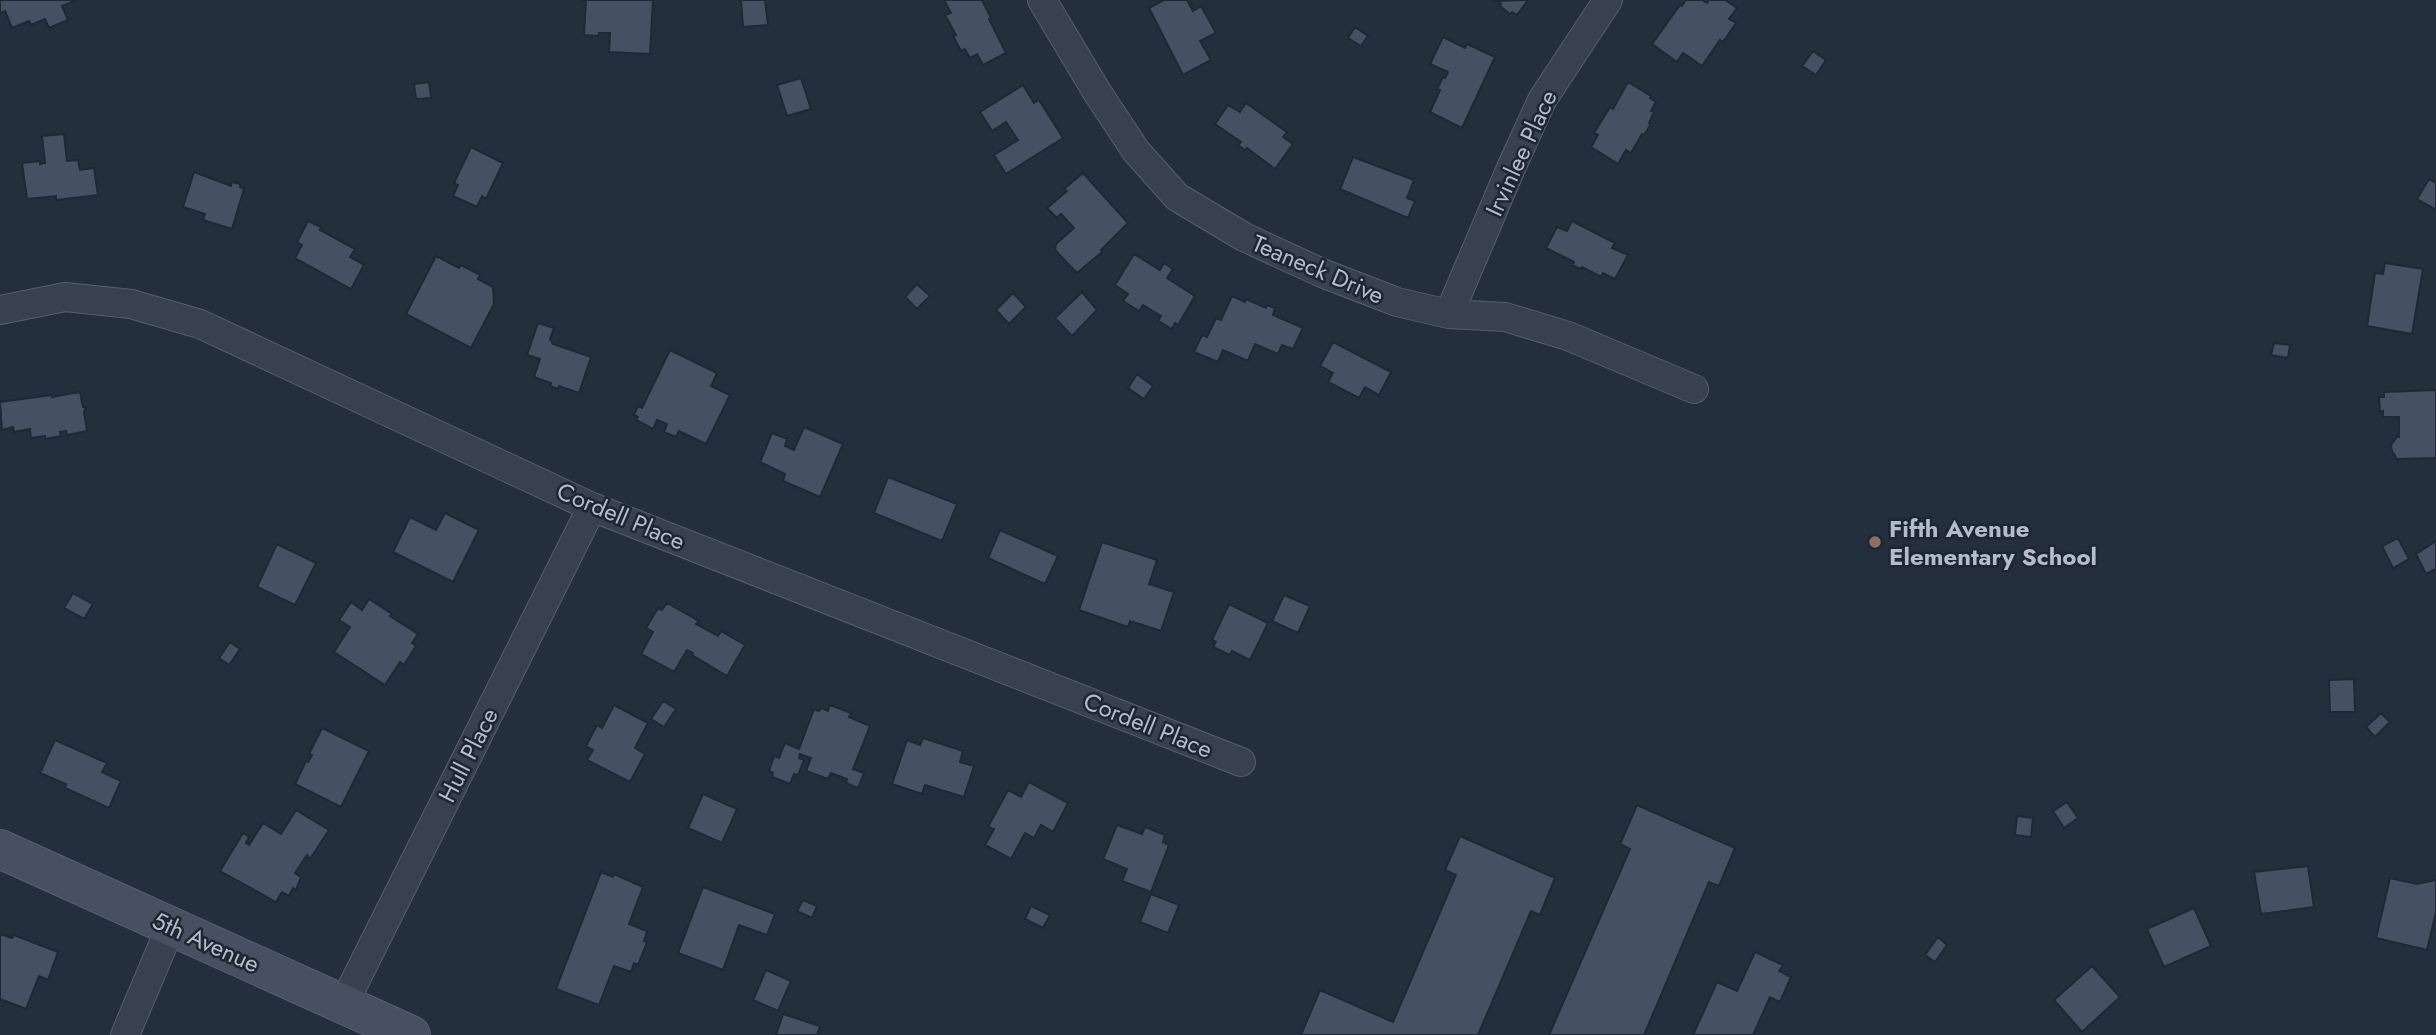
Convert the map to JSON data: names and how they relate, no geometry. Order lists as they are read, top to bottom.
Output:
{
  "streets": {
    "street": [
      "Irvinlee Place",
      "Teaneck Drive",
      "Cordell Place",
      "Hull Place",
      "5th Avenue"
    ]
  },
  "crossings": [
    ["Irvinlee Place", "Teaneck Drive"],
    ["Cordell Place", "Hull Place"],
    ["Hull Place", "5th Avenue"]
  ],
  "places": ["Fifth Avenue Elementary School"]
}
